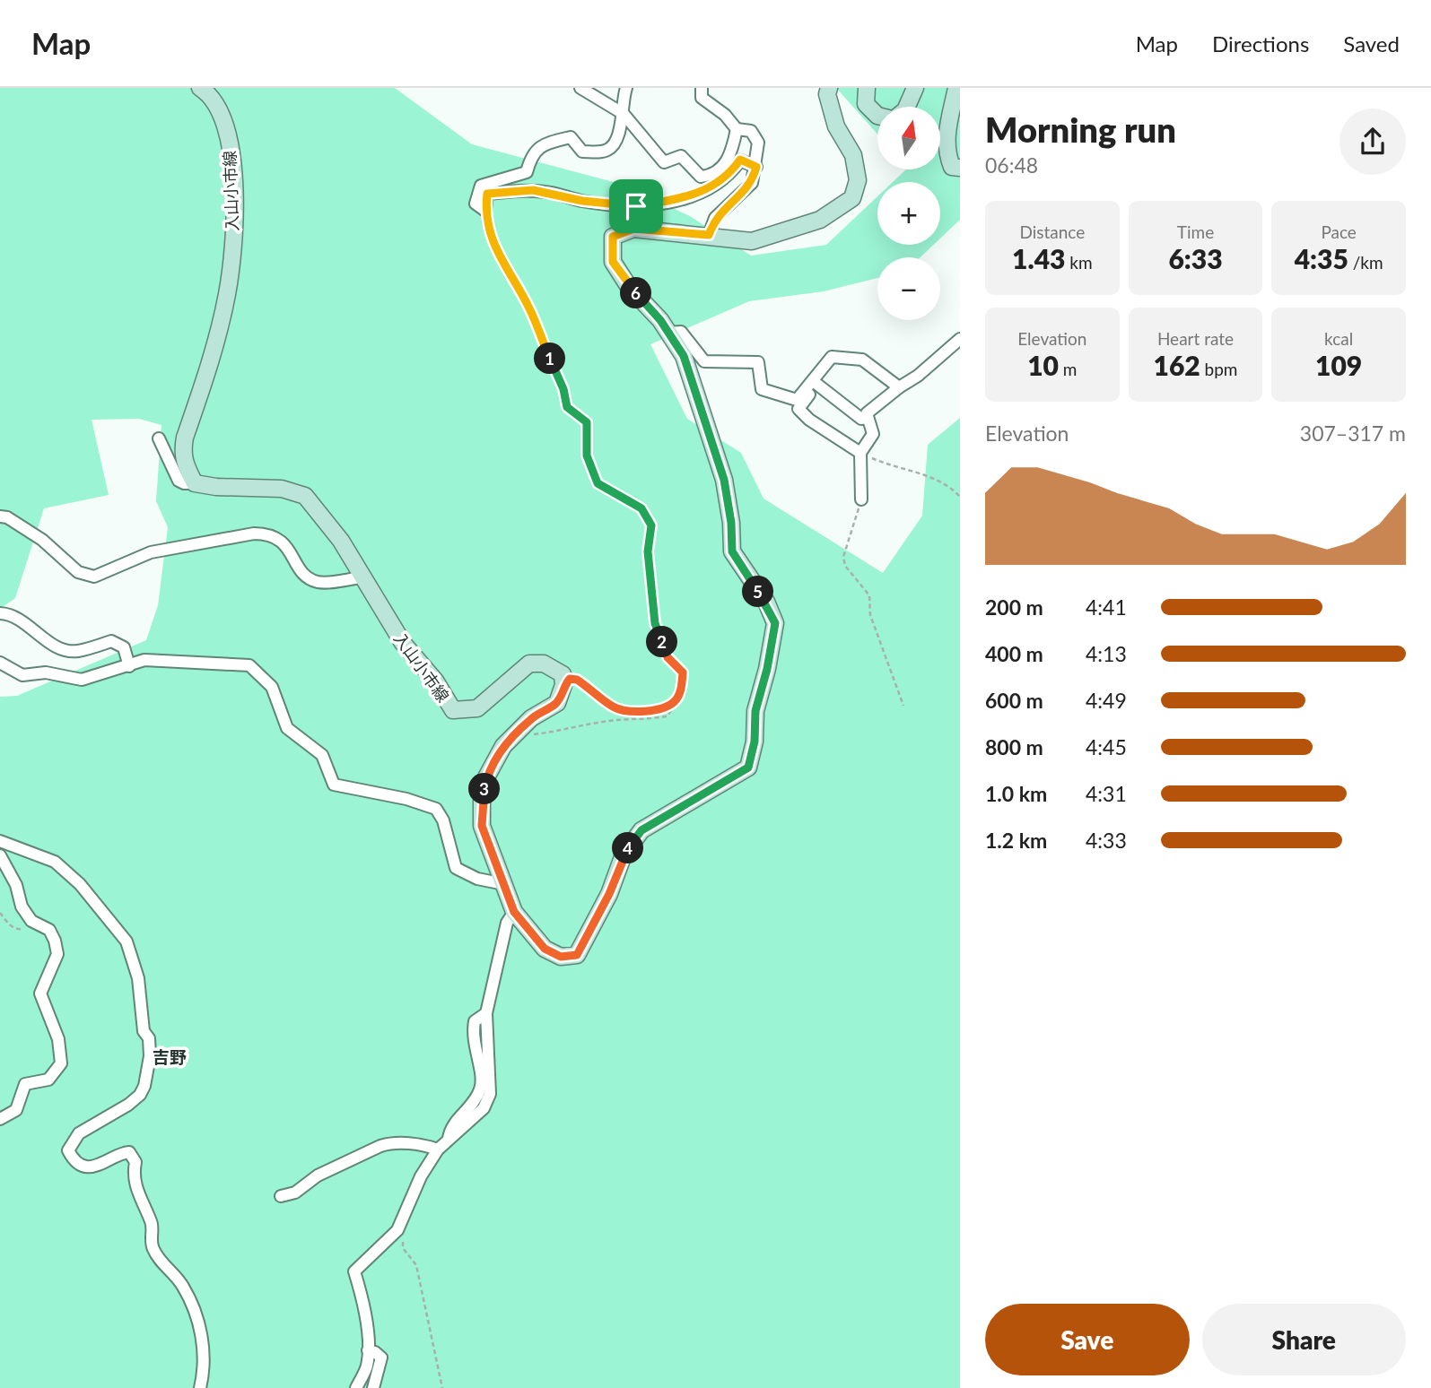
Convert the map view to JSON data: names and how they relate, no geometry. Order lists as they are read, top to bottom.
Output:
{
  "streets": {
    "main road": ["入山小市線"]
  },
  "districts": ["吉野"],
  "north": "top",
  "page": {
    "header": "Map",
    "nav": ["Map", "Directions", "Saved"],
    "heading": ["Morning run", "06:48"],
    "map_buttons": ["+", "−"],
    "stats": [
      ["Distance", "1.43 km"],
      ["Time", "6:33"],
      ["Pace", "4:35 /km"],
      ["Elevation", "10 m"],
      ["Heart rate", "162 bpm"],
      ["kcal", "109"]
    ],
    "pins": [
      "6",
      "1",
      "5",
      "2",
      "3",
      "4"
    ],
    "chart": ["Elevation", "307–317 m"],
    "list": [
      {
        "name": "200 m",
        "note": "4:41"
      },
      {
        "name": "400 m",
        "note": "4:13"
      },
      {
        "name": "600 m",
        "note": "4:49"
      },
      {
        "name": "800 m",
        "note": "4:45"
      },
      {
        "name": "1.0 km",
        "note": "4:31"
      },
      {
        "name": "1.2 km",
        "note": "4:33"
      }
    ],
    "buttons": ["Save", "Share"]
  }
}
